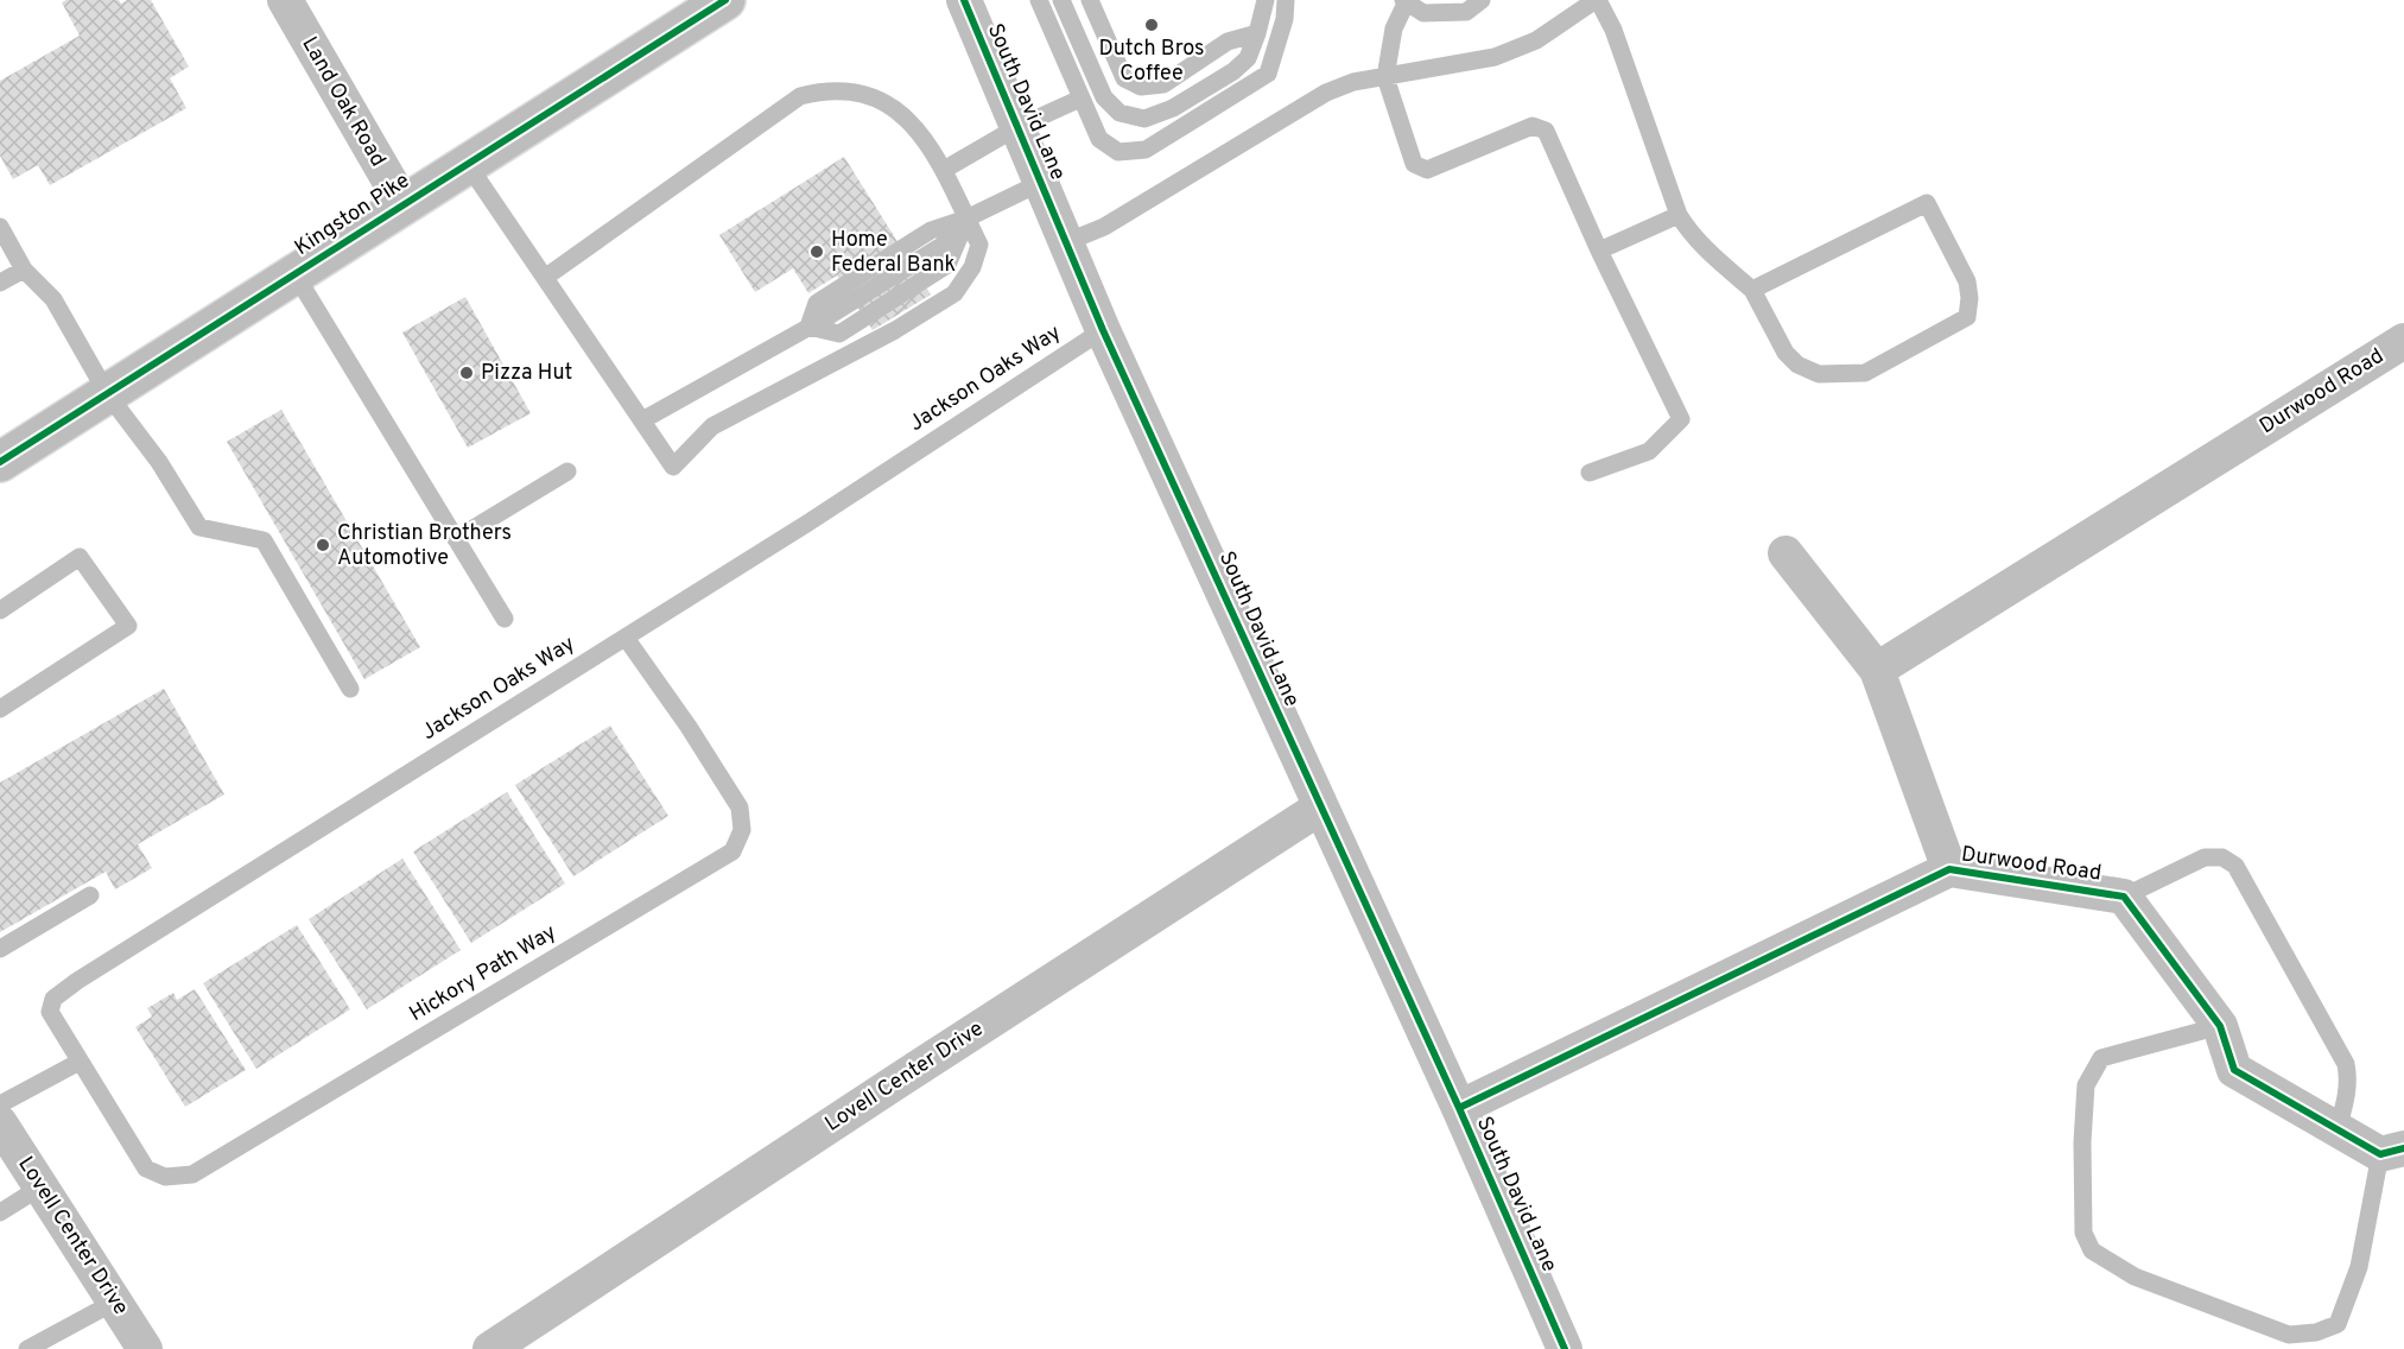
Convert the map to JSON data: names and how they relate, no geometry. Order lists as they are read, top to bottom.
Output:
{
  "streets": {
    "main road": ["Kingston Pike"],
    "street": [
      "Land Oak Road",
      "South David Lane",
      "Durwood Road",
      "Lovell Center Drive"
    ],
    "lane": ["Jackson Oaks Way", "Hickory Path Way"]
  },
  "crossings": [
    ["Land Oak Road", "Kingston Pike"],
    ["South David Lane", "Jackson Oaks Way"],
    ["South David Lane", "Durwood Road"],
    ["South David Lane", "Lovell Center Drive"],
    ["Jackson Oaks Way", "Hickory Path Way"]
  ],
  "places": [
    "Dutch Bros Coffee",
    "Home Federal Bank",
    "Pizza Hut",
    "Christian Brothers Automotive"
  ]
}
